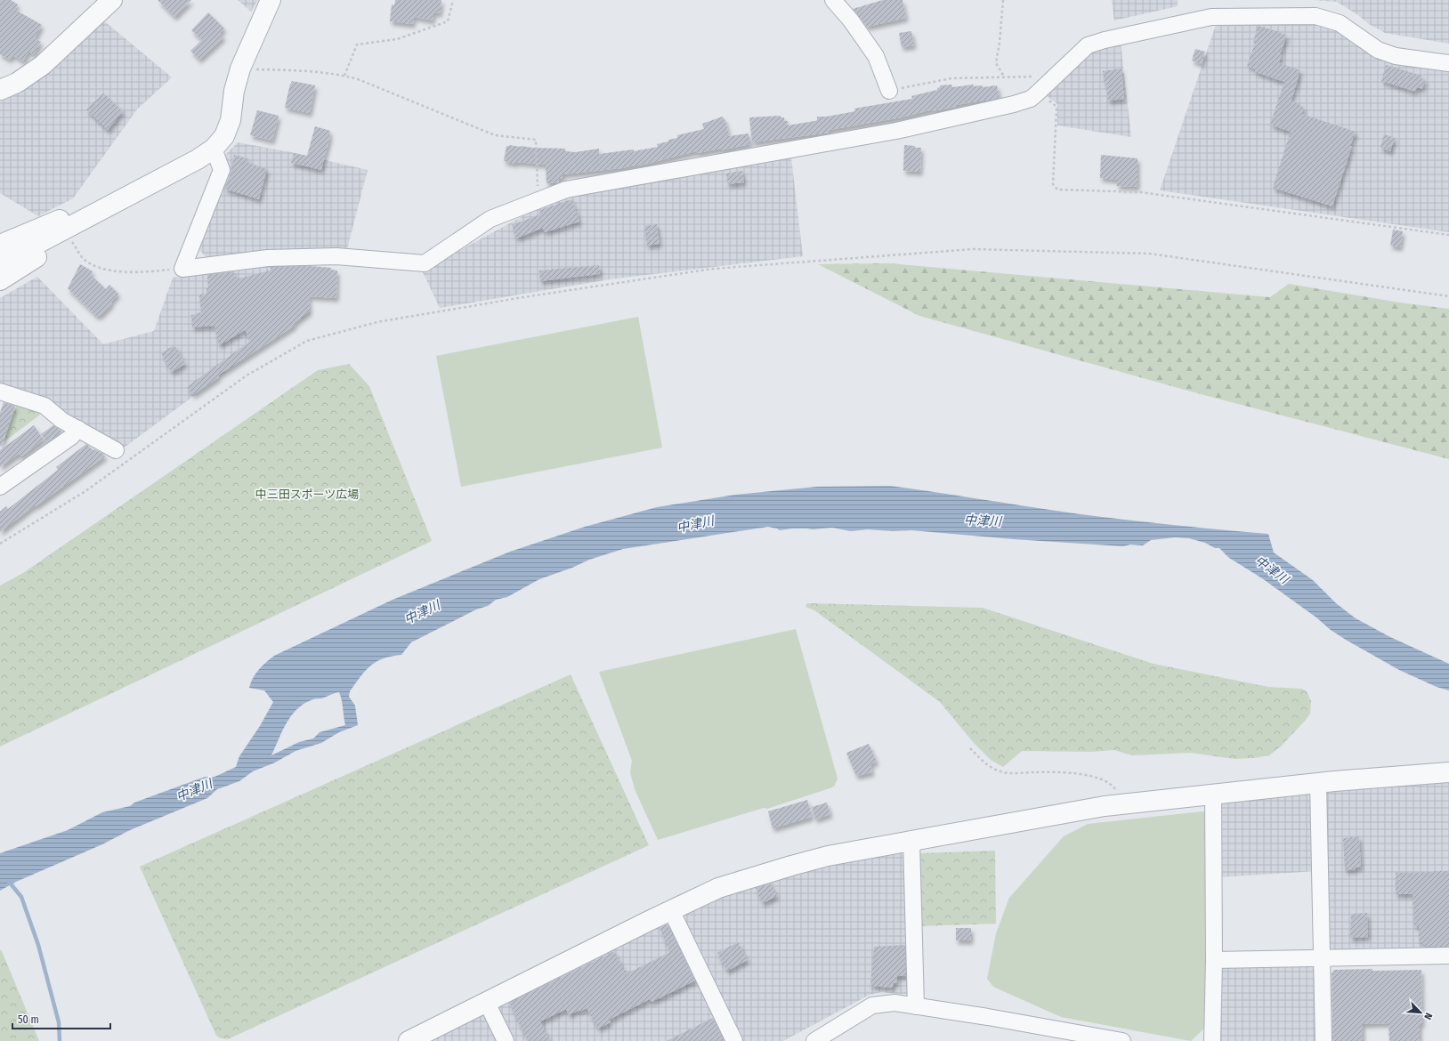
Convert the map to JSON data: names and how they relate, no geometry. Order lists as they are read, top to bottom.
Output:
{
  "water": ["中津川"],
  "parks": ["中三田スポーツ広場"],
  "scale_bar": "50 m",
  "north": "bottom right"
}
